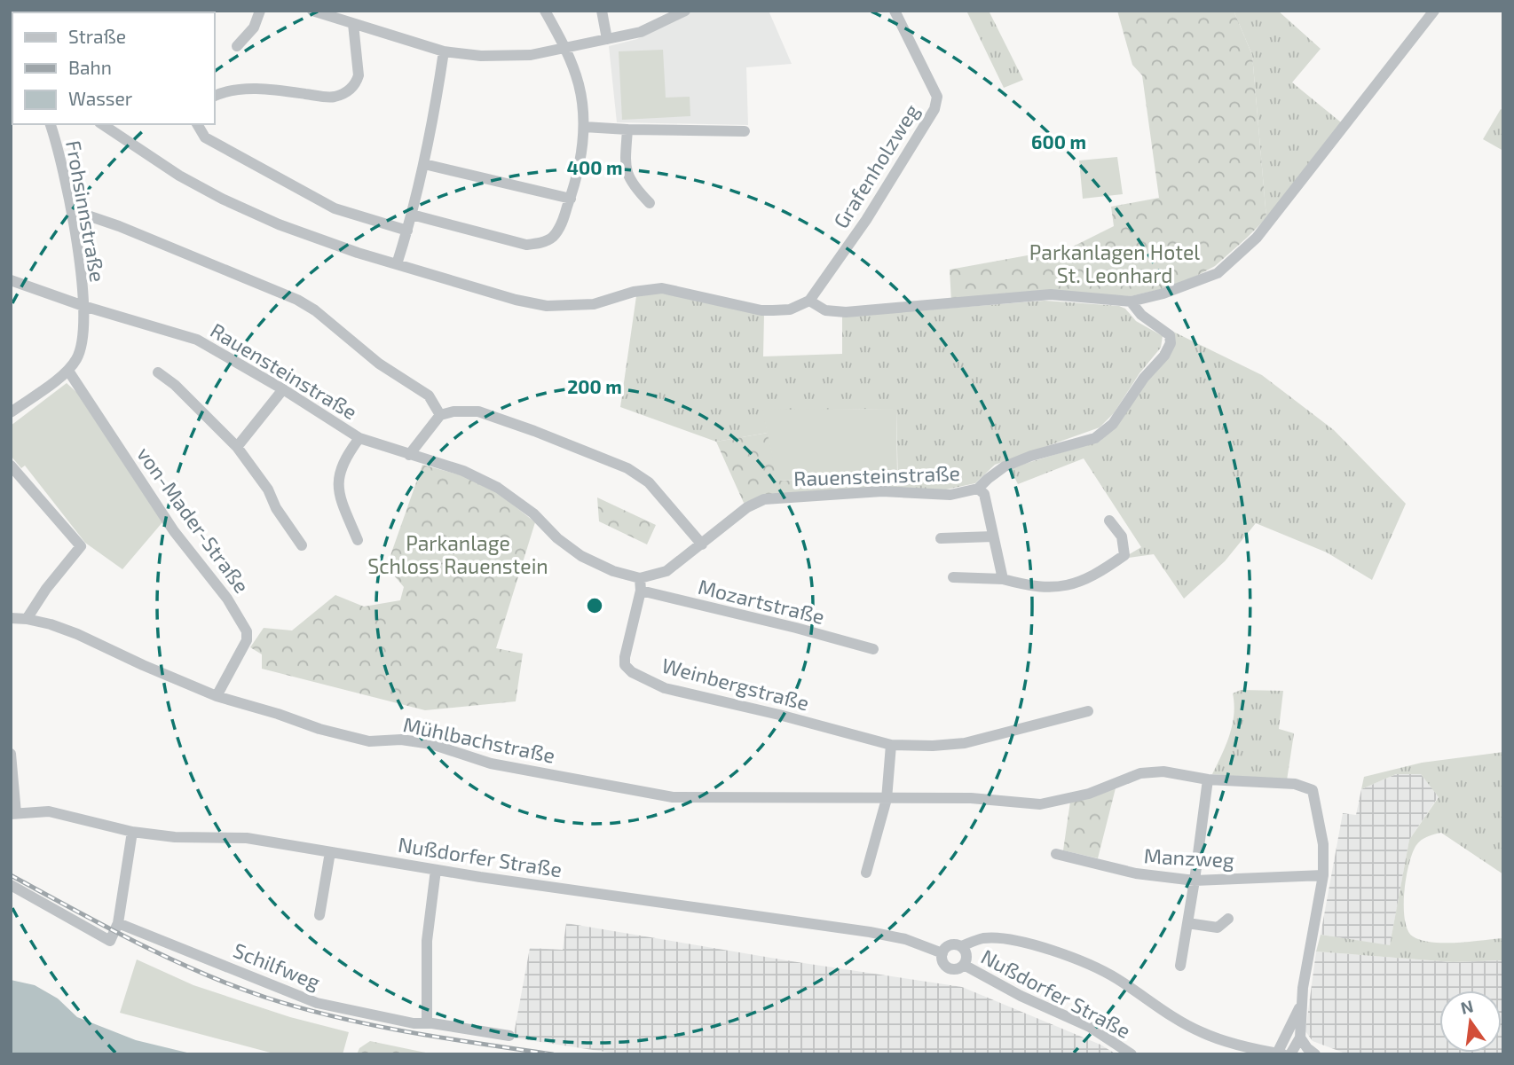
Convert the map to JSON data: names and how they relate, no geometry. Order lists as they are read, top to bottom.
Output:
{
  "streets": {
    "street": [
      "Grafenholzweg",
      "Frohsinnstraße",
      "Rauensteinstraße",
      "von-Mader-Straße",
      "Mozartstraße",
      "Weinbergstraße",
      "Mühlbachstraße",
      "Nußdorfer Straße",
      "Manzweg",
      "Schilfweg"
    ]
  },
  "crossings": [
    ["Frohsinnstraße", "Rauensteinstraße"],
    ["Frohsinnstraße", "von-Mader-Straße"],
    ["Rauensteinstraße", "Weinbergstraße"],
    ["von-Mader-Straße", "Mühlbachstraße"],
    ["Mozartstraße", "Weinbergstraße"],
    ["Mühlbachstraße", "Manzweg"]
  ],
  "parks": ["Parkanlagen Hotel St. Leonhard", "Parkanlage Schloss Rauenstein"],
  "legend": ["Straße", "Bahn", "Wasser"],
  "north": "top",
  "rings": ["600 m", "400 m", "200 m"]
}
